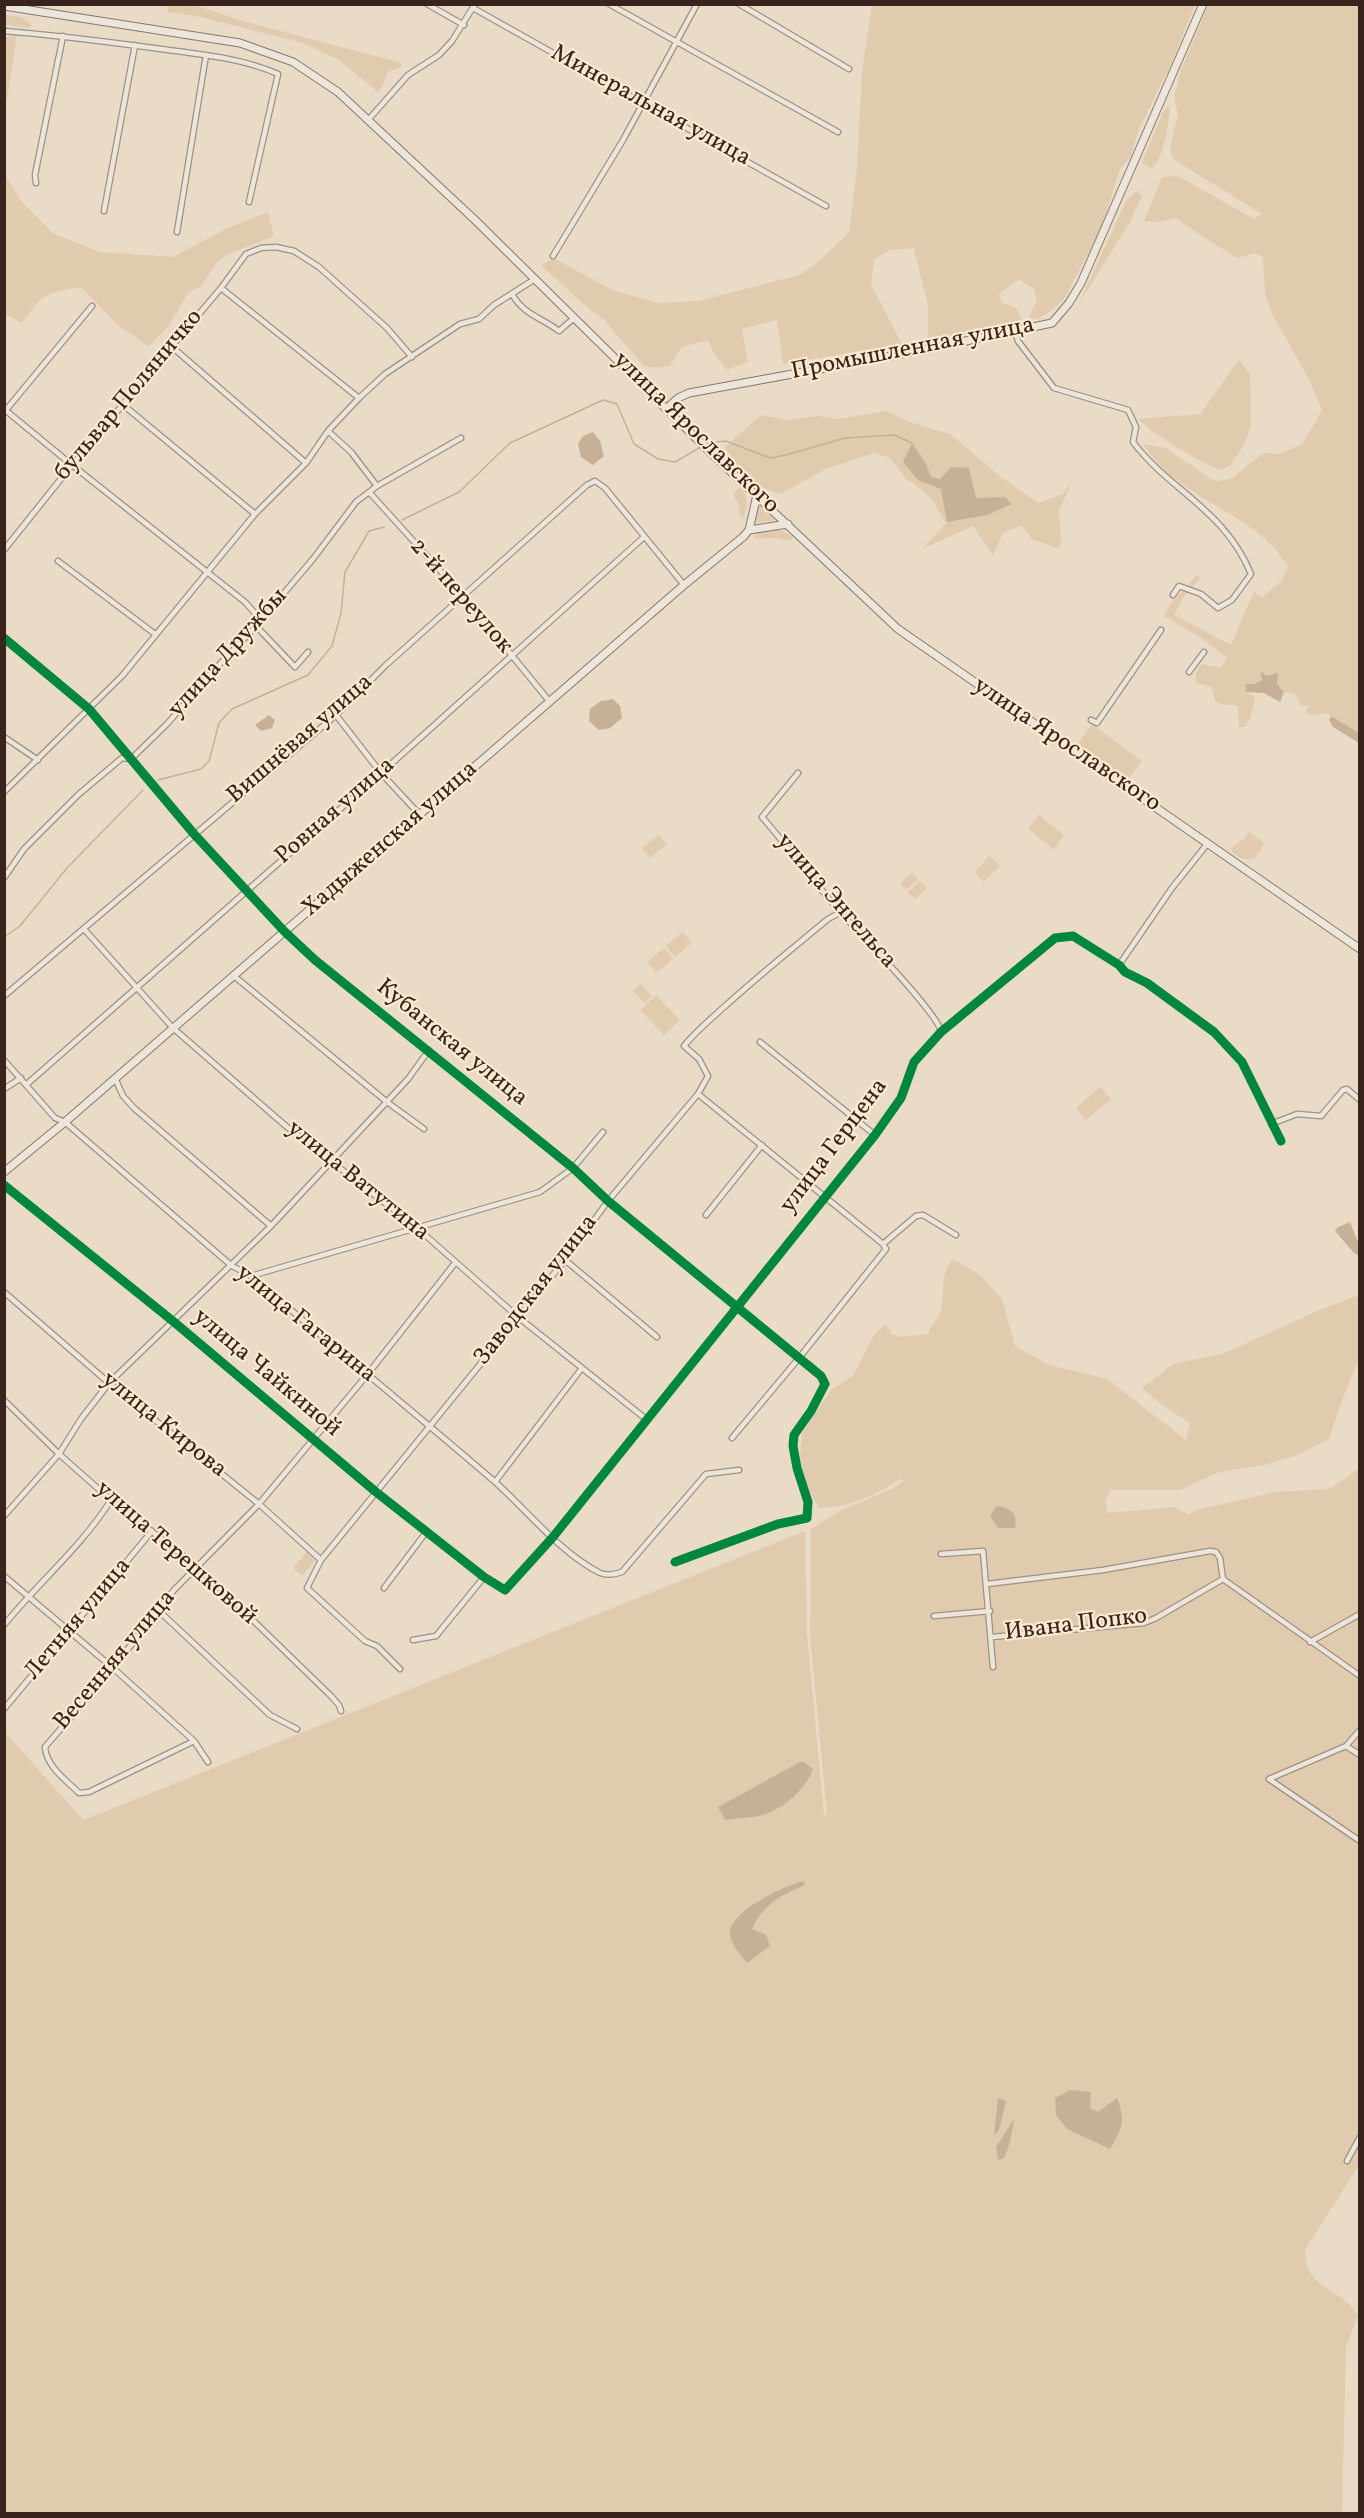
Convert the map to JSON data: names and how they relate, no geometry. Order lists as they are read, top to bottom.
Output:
{
  "streets": {
    "main road": ["Промышленная улица", "улица Ярославского", "Хадыженская улица"],
    "street": [
      "Минеральная улица",
      "бульвар Поляничко",
      "2-й переулок",
      "улица Дружбы",
      "Вишнёвая улица",
      "Ровная улица",
      "улица Энгельса",
      "Кубанская улица",
      "улица Герцена",
      "улица Ватутина",
      "Заводская улица",
      "улица Гагарина",
      "улица Чайкиной",
      "улица Кирова",
      "улица Терешковой",
      "Летняя улица",
      "Ивана Попко",
      "Весенняя улица"
    ]
  },
  "crossings": [
    ["Промышленная улица", "улица Ярославского"],
    ["улица Ярославского", "Хадыженская улица"],
    ["2-й переулок", "улица Дружбы"],
    ["2-й переулок", "Вишнёвая улица"],
    ["2-й переулок", "Ровная улица"],
    ["2-й переулок", "Хадыженская улица"],
    ["улица Дружбы", "Кубанская улица"],
    ["Вишнёвая улица", "Ровная улица"],
    ["Вишнёвая улица", "Кубанская улица"],
    ["Вишнёвая улица", "улица Ватутина"],
    ["Ровная улица", "Кубанская улица"],
    ["Ровная улица", "улица Ватутина"],
    ["Ровная улица", "улица Гагарина"],
    ["Хадыженская улица", "Кубанская улица"],
    ["Хадыженская улица", "улица Ватутина"],
    ["Хадыженская улица", "улица Гагарина"],
    ["улица Энгельса", "улица Герцена"],
    ["улица Энгельса", "Заводская улица"],
    ["Кубанская улица", "улица Герцена"],
    ["Кубанская улица", "Заводская улица"],
    ["улица Герцена", "улица Ватутина"],
    ["улица Герцена", "улица Гагарина"],
    ["улица Герцена", "улица Чайкиной"],
    ["улица Ватутина", "Заводская улица"],
    ["улица Ватутина", "Весенняя улица"],
    ["Заводская улица", "улица Гагарина"],
    ["Заводская улица", "улица Чайкиной"],
    ["Заводская улица", "улица Кирова"],
    ["улица Гагарина", "Весенняя улица"],
    ["улица Чайкиной", "Весенняя улица"],
    ["улица Кирова", "Весенняя улица"],
    ["улица Терешковой", "Летняя улица"],
    ["улица Терешковой", "Весенняя улица"]
  ]
}
